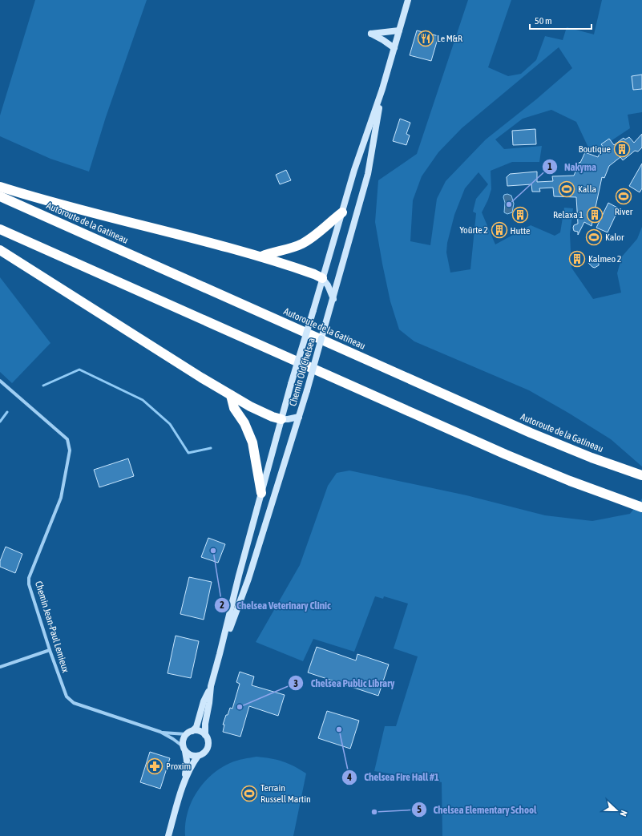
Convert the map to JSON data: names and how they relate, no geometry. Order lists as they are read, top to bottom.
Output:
{
  "streets": {
    "highway": ["Autoroute de la Gatineau"],
    "street": ["Chemin Old Chelsea", "Chemin Jean-Paul Lemieux"]
  },
  "crossings": [
    ["Chemin Old Chelsea", "Chemin Jean-Paul Lemieux"]
  ],
  "places": {
    "restaurant": ["Le M&R"],
    "building": [
      "Boutique",
      "Hutte",
      "Relaxa 1",
      "Yoürte 2",
      "Kalmeo 2"
    ],
    "sports": [
      "Kalla",
      "River",
      "Kalor",
      "Terrain Russell Martin"
    ],
    "other": [
      "Nakyma",
      "Chelsea Veterinary Clinic",
      "Chelsea Public Library",
      "Chelsea Fire Hall #1",
      "Chelsea Elementary School"
    ],
    "pharmacy": ["Proxim"]
  },
  "scale_bar": "50 m",
  "north": "right"
}
